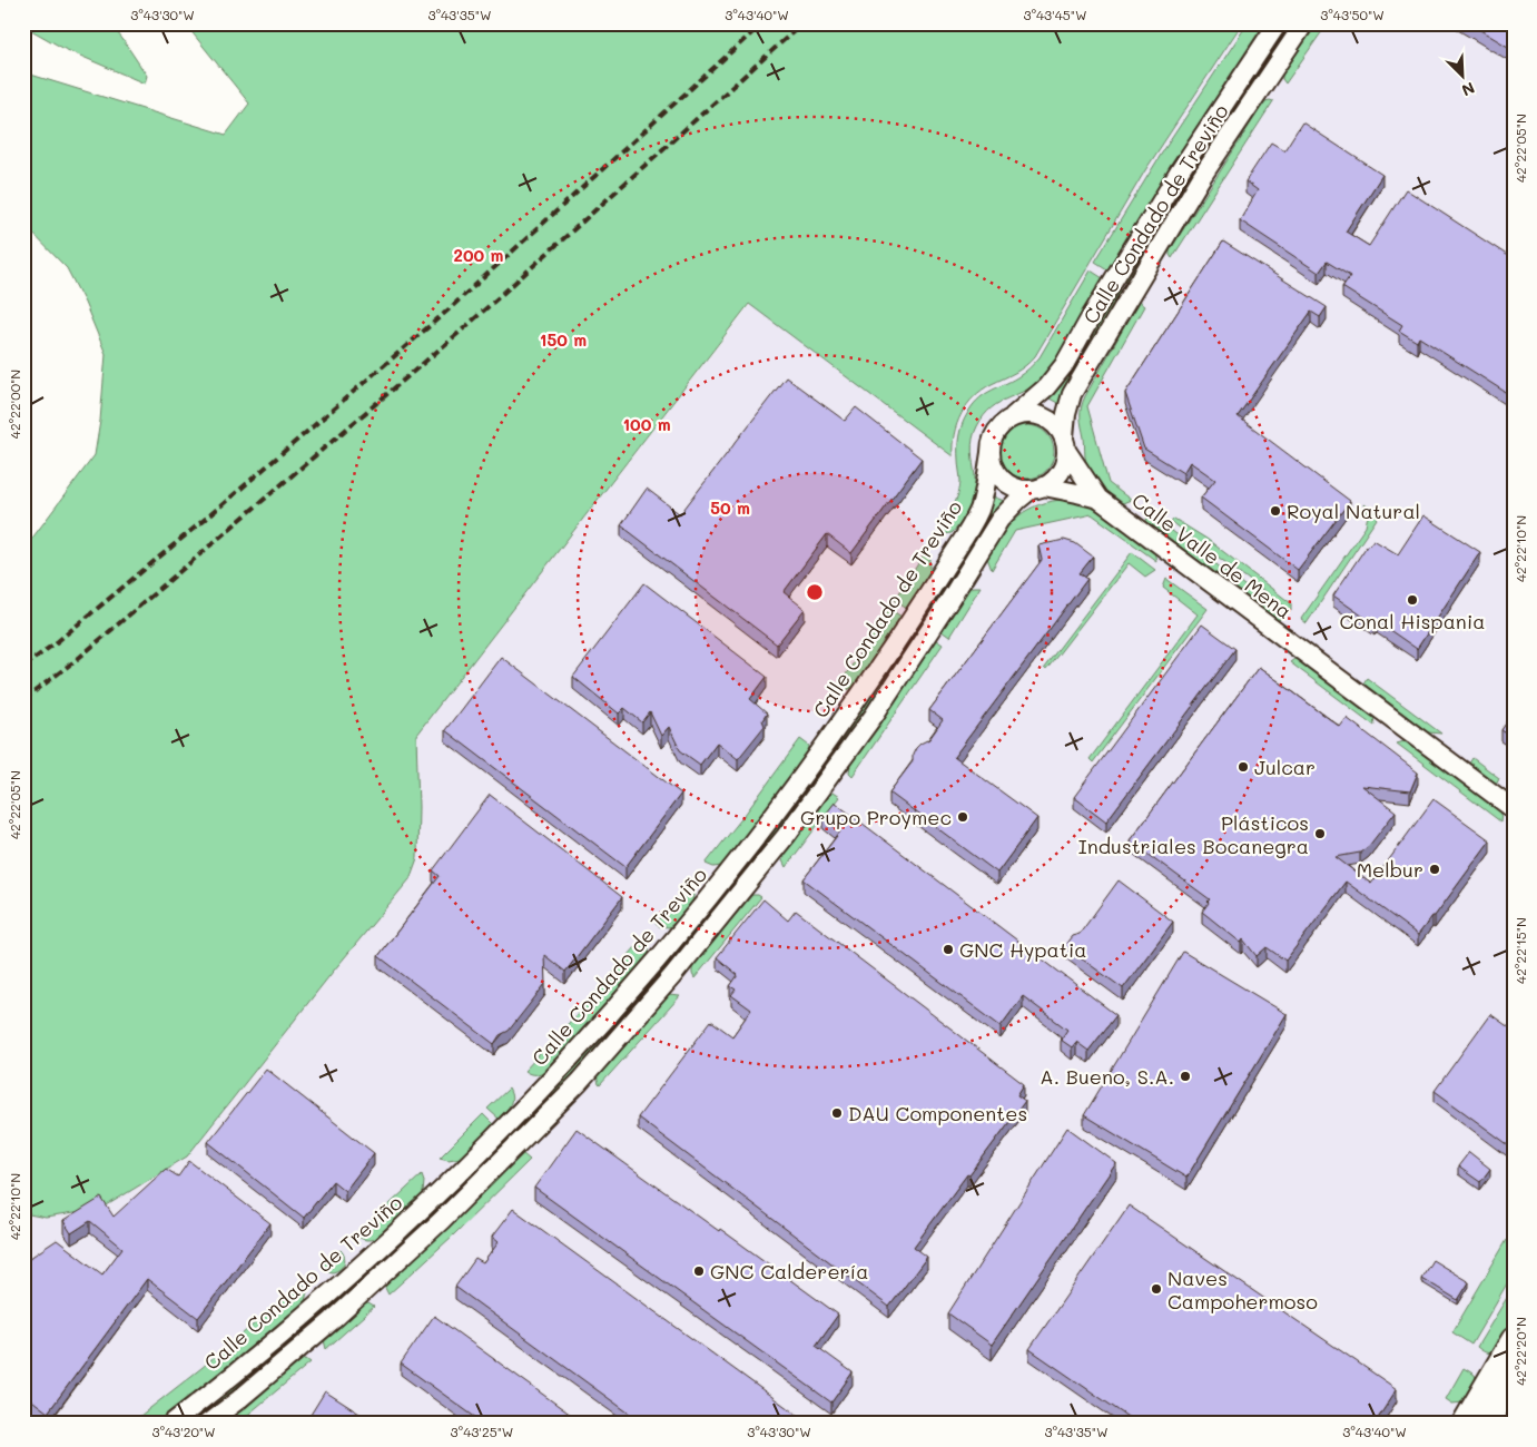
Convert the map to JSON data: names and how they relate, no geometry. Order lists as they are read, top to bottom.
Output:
{
  "streets": {
    "street": ["Calle Condado de Treviño", "Calle Valle de Mena"]
  },
  "crossings": [
    ["Calle Condado de Treviño", "Calle Valle de Mena"]
  ],
  "places": [
    "Royal Natural",
    "Conal Hispania",
    "Julcar",
    "Grupo Proymec",
    "Plásticos Industriales Bocanegra",
    "Melbur",
    "GNC Hypatia",
    "A. Bueno, S.A.",
    "DAU Componentes",
    "GNC Calderería",
    "Naves Campohermoso"
  ],
  "north": "bottom right",
  "coordinates": [
    "3°43'30\"W",
    "3°43'35\"W",
    "3°43'40\"W",
    "3°43'45\"W",
    "3°43'50\"W",
    "42°22'05\"N",
    "42°22'00\"N",
    "42°22'10\"N",
    "42°22'15\"N",
    "42°22'20\"N",
    "3°43'20\"W",
    "3°43'25\"W"
  ],
  "rings": [
    "200 m",
    "150 m",
    "100 m",
    "50 m"
  ]
}
